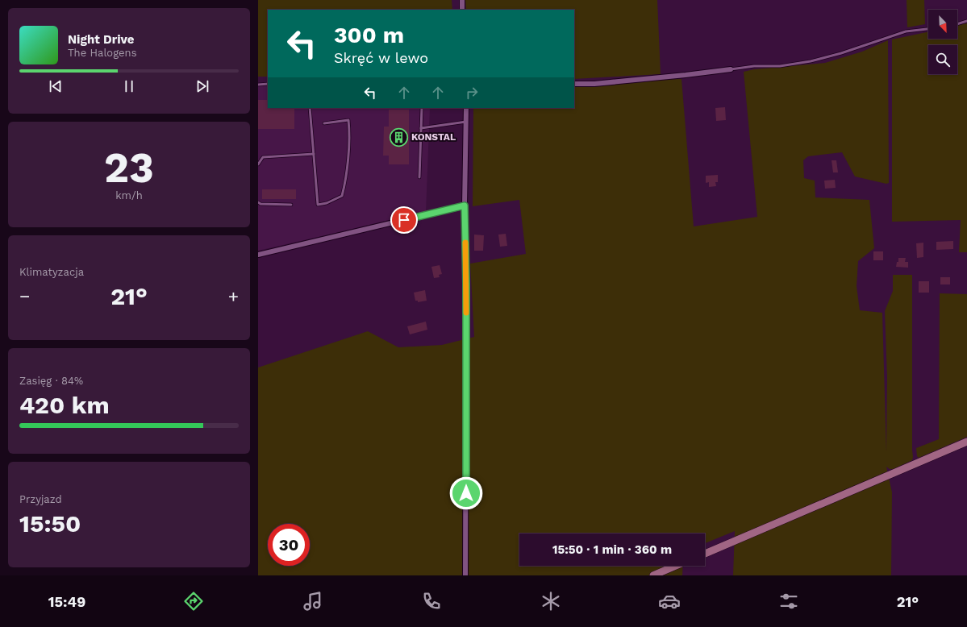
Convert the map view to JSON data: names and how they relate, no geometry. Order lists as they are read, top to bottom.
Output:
{
  "places": {
    "building": ["KONSTAL"]
  },
  "north": "bottom right",
  "page": {
    "turn": ["300 m", "Skręć w lewo"],
    "song": ["Night Drive", "The Halogens"],
    "tile": [
      ["23", "km/h"],
      "Klimatyzacja",
      ["Zasięg · 84%", "420 km"],
      ["Przyjazd", "15:50"]
    ],
    "heat": ["−", "21°", "+"],
    "limit": "30",
    "trip": "15:50 · 1 min · 360 m",
    "tabs": ["15:49", "21°"]
  }
}
